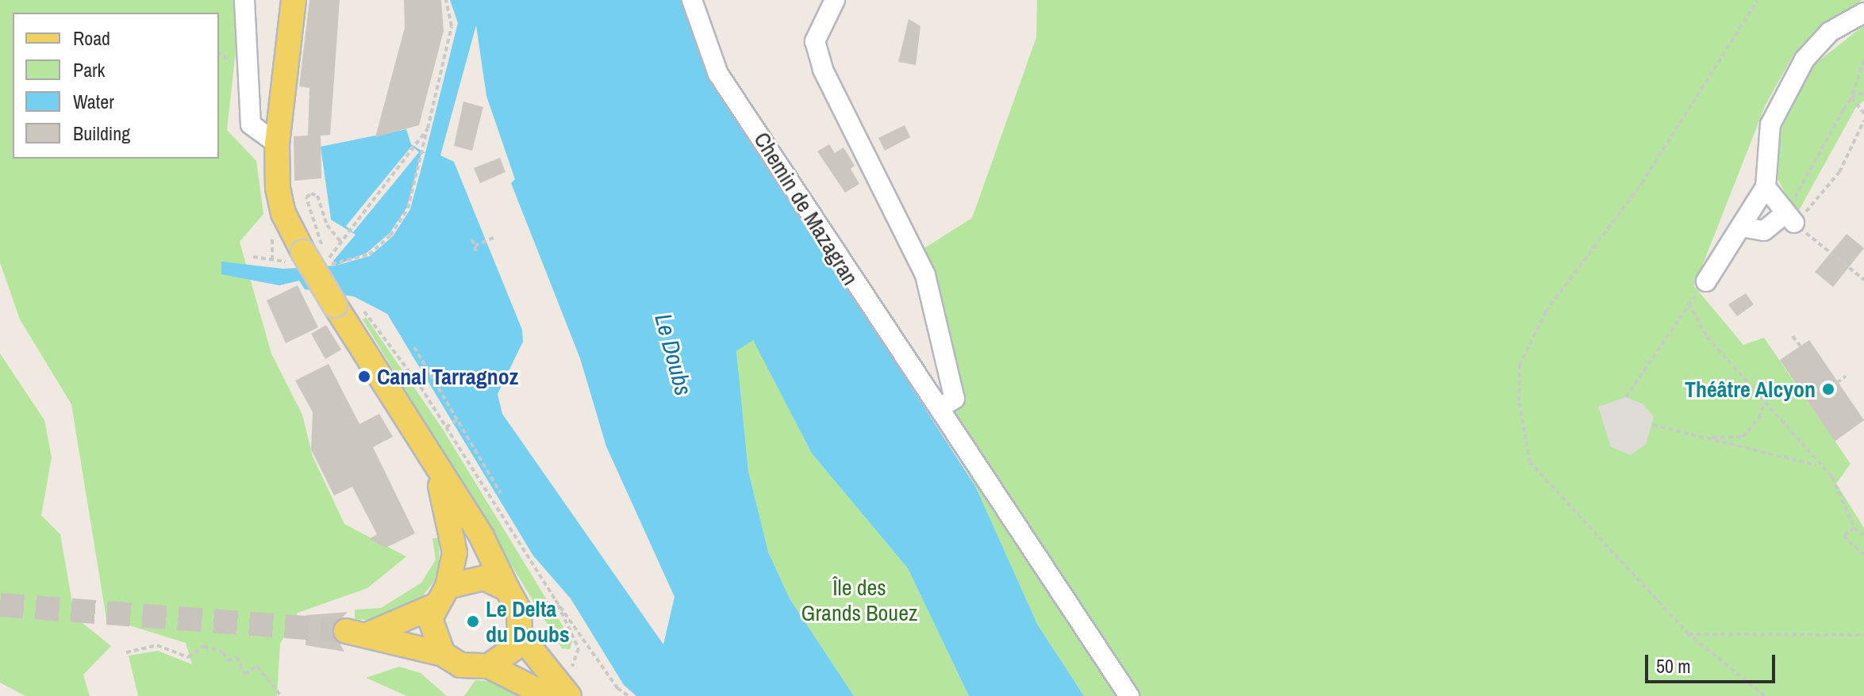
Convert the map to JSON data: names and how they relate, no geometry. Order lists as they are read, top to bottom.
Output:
{
  "streets": {
    "street": ["Chemin de Mazagran"]
  },
  "water": ["Le Doubs"],
  "parks": ["Île des Grands Bouez"],
  "places": ["Canal Tarragnoz", "Théâtre Alcyon", "Le Delta du Doubs"],
  "legend": [
    "Road",
    "Park",
    "Water",
    "Building"
  ],
  "scale_bar": "50 m"
}
